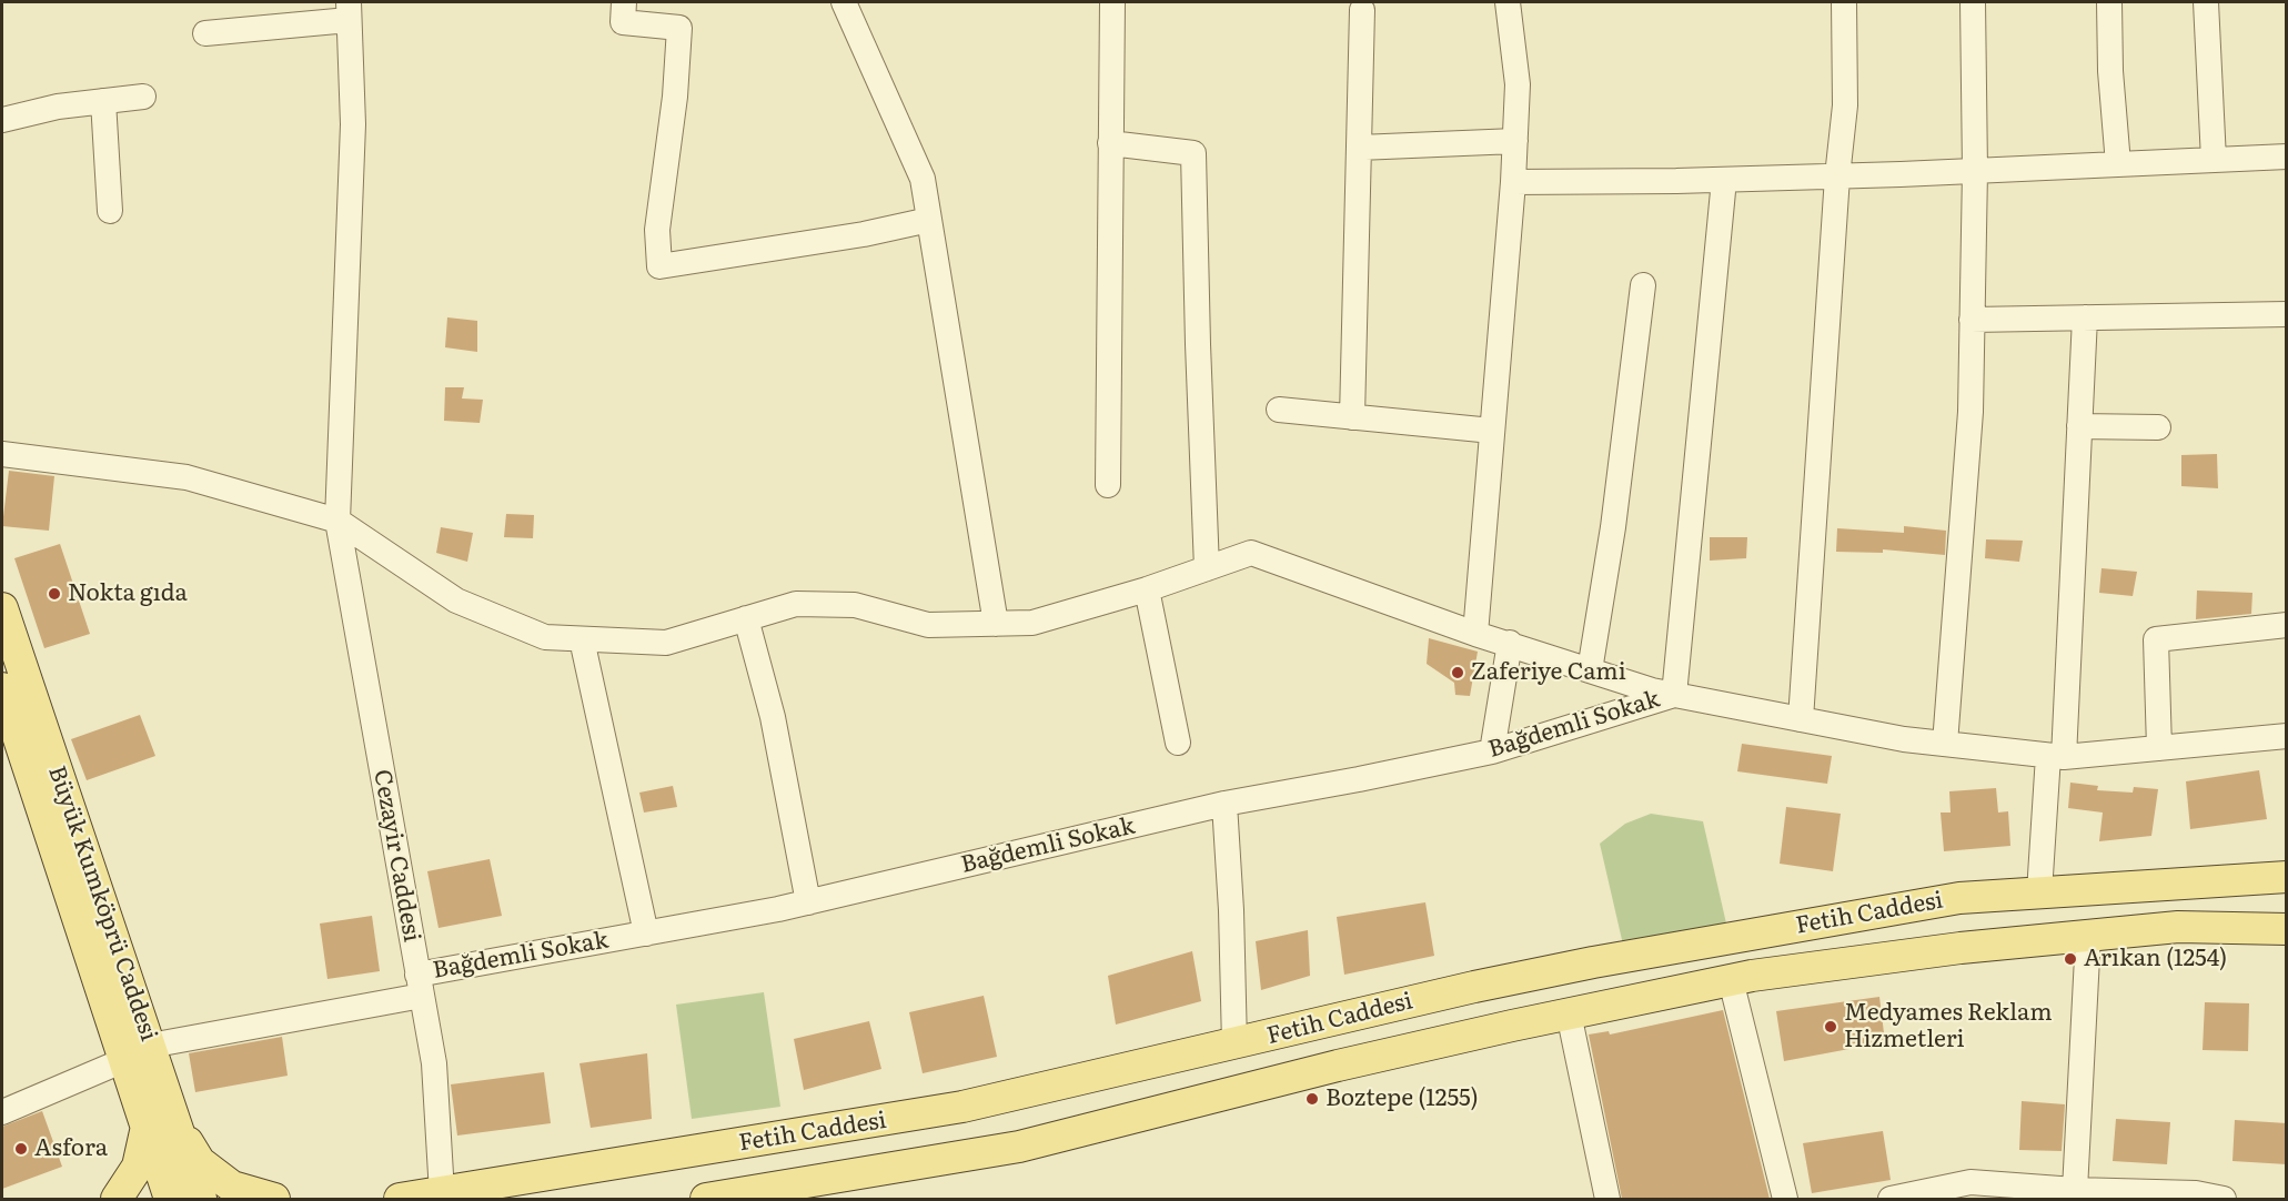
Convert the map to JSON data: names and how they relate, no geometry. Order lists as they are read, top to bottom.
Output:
{
  "streets": {
    "main road": ["Büyük Kumköprü Caddesi", "Fetih Caddesi"],
    "street": ["Bağdemli Sokak", "Cezayir Caddesi"]
  },
  "crossings": [
    ["Bağdemli Sokak", "Cezayir Caddesi"],
    ["Bağdemli Sokak", "Büyük Kumköprü Caddesi"],
    ["Cezayir Caddesi", "Fetih Caddesi"]
  ],
  "places": [
    "Nokta gıda",
    "Zaferiye Cami",
    "Arıkan (1254)",
    "Medyames Reklam Hizmetleri",
    "Boztepe (1255)",
    "Asfora"
  ]
}
